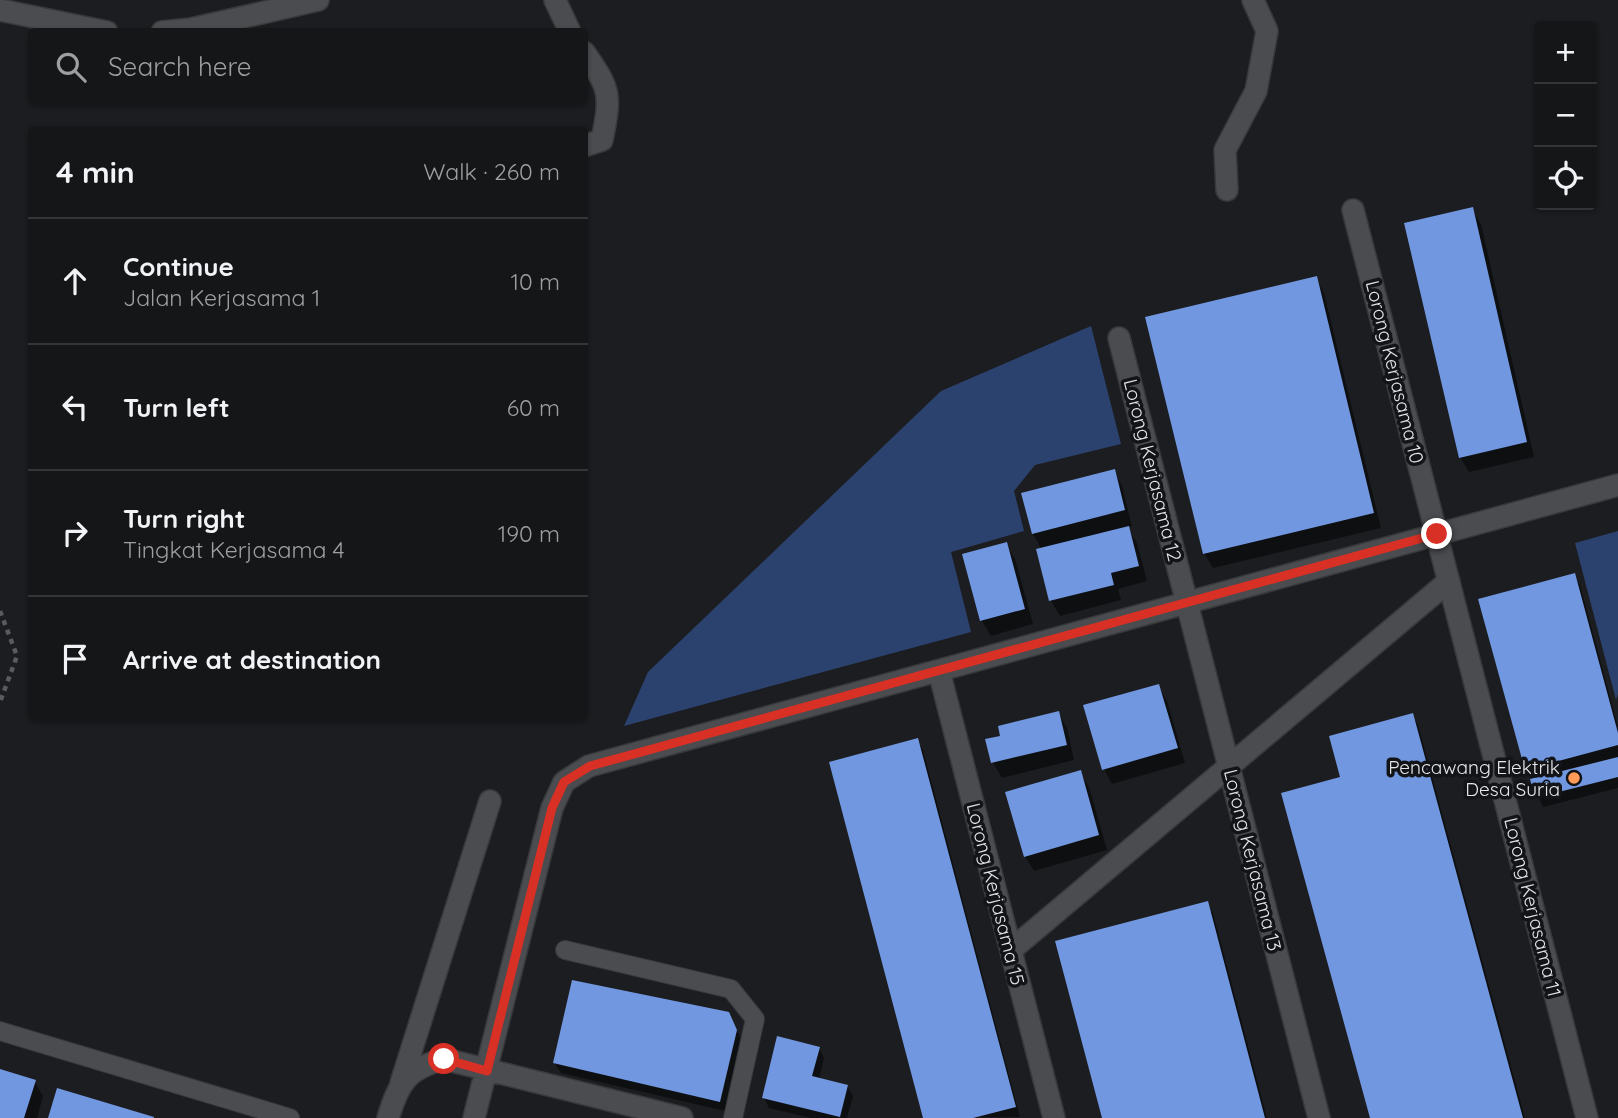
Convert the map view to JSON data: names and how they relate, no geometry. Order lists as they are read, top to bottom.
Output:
{
  "streets": {
    "street": [
      "Lorong Kerjasama 10",
      "Lorong Kerjasama 12",
      "Lorong Kerjasama 13",
      "Lorong Kerjasama 15",
      "Lorong Kerjasama 11"
    ]
  },
  "crossings": [
    ["Lorong Kerjasama 10", "Lorong Kerjasama 11"],
    ["Lorong Kerjasama 12", "Lorong Kerjasama 13"]
  ],
  "places": ["Pencawang Elektrik Desa Suria"],
  "page": {
    "map_buttons": ["+", "−"],
    "search": "Search here",
    "heading": ["4 min", "Walk · 260 m"],
    "list": [
      ["Continue", "Jalan Kerjasama 1", "10 m"],
      ["Turn left", "60 m"],
      ["Turn right", "Tingkat Kerjasama 4", "190 m"],
      "Arrive at destination"
    ]
  }
}
